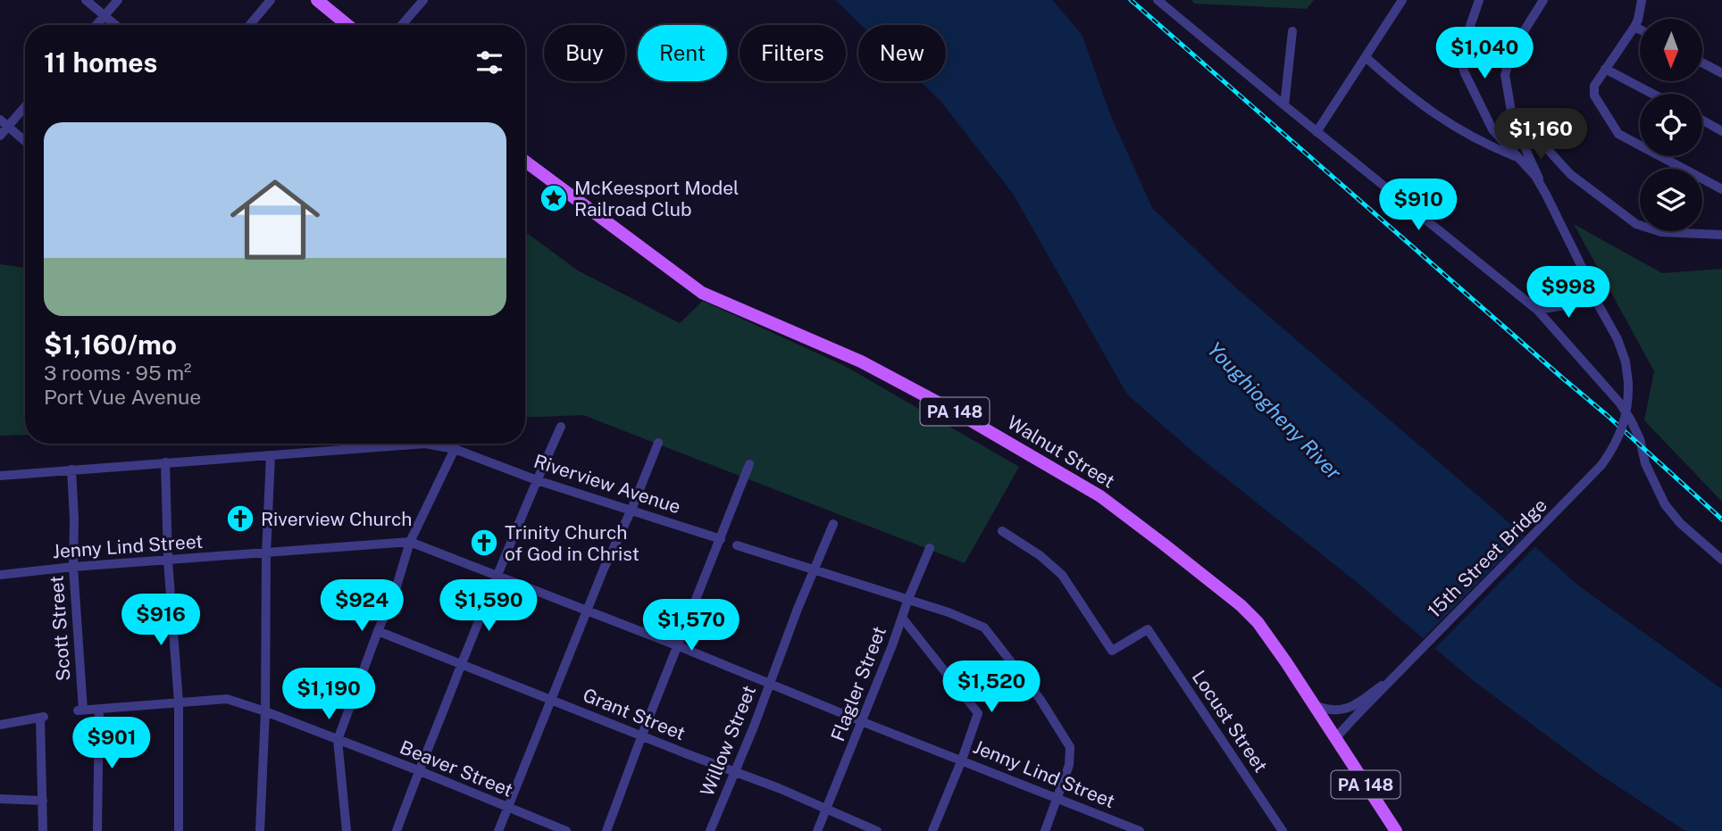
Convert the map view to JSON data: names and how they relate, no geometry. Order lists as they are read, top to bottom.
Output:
{
  "streets": {
    "main road": ["PA 148", "Walnut Street"],
    "street": [
      "Riverview Avenue",
      "Jenny Lind Street",
      "15th Street Bridge",
      "Scott Street",
      "Flagler Street",
      "Grant Street",
      "Locust Street",
      "Willow Street",
      "Beaver Street"
    ]
  },
  "crossings": [
    ["Walnut Street", "15th Street Bridge"],
    ["Riverview Avenue", "Scott Street"],
    ["Jenny Lind Street", "Scott Street"],
    ["Jenny Lind Street", "Flagler Street"],
    ["Jenny Lind Street", "Willow Street"],
    ["Scott Street", "Beaver Street"],
    ["Flagler Street", "Grant Street"],
    ["Grant Street", "Willow Street"]
  ],
  "water": ["Youghiogheny River"],
  "places": {
    "place": ["McKeesport Model Railroad Club"],
    "church": ["Riverview Church", "Trinity Church of God in Christ"]
  },
  "north": "bottom",
  "page": {
    "chip": [
      "Buy",
      "Rent",
      "Filters",
      "New"
    ],
    "heading": "11 homes",
    "price": [
      "$1,040",
      "$1,160",
      "$910",
      "$998",
      "$924",
      "$1,590",
      "$916",
      "$1,570",
      "$1,520",
      "$1,190",
      "$901"
    ],
    "list": [
      {
        "name": "$1,160/mo",
        "note": "3 rooms · 95 m² · Port Vue Avenue"
      }
    ]
  }
}
